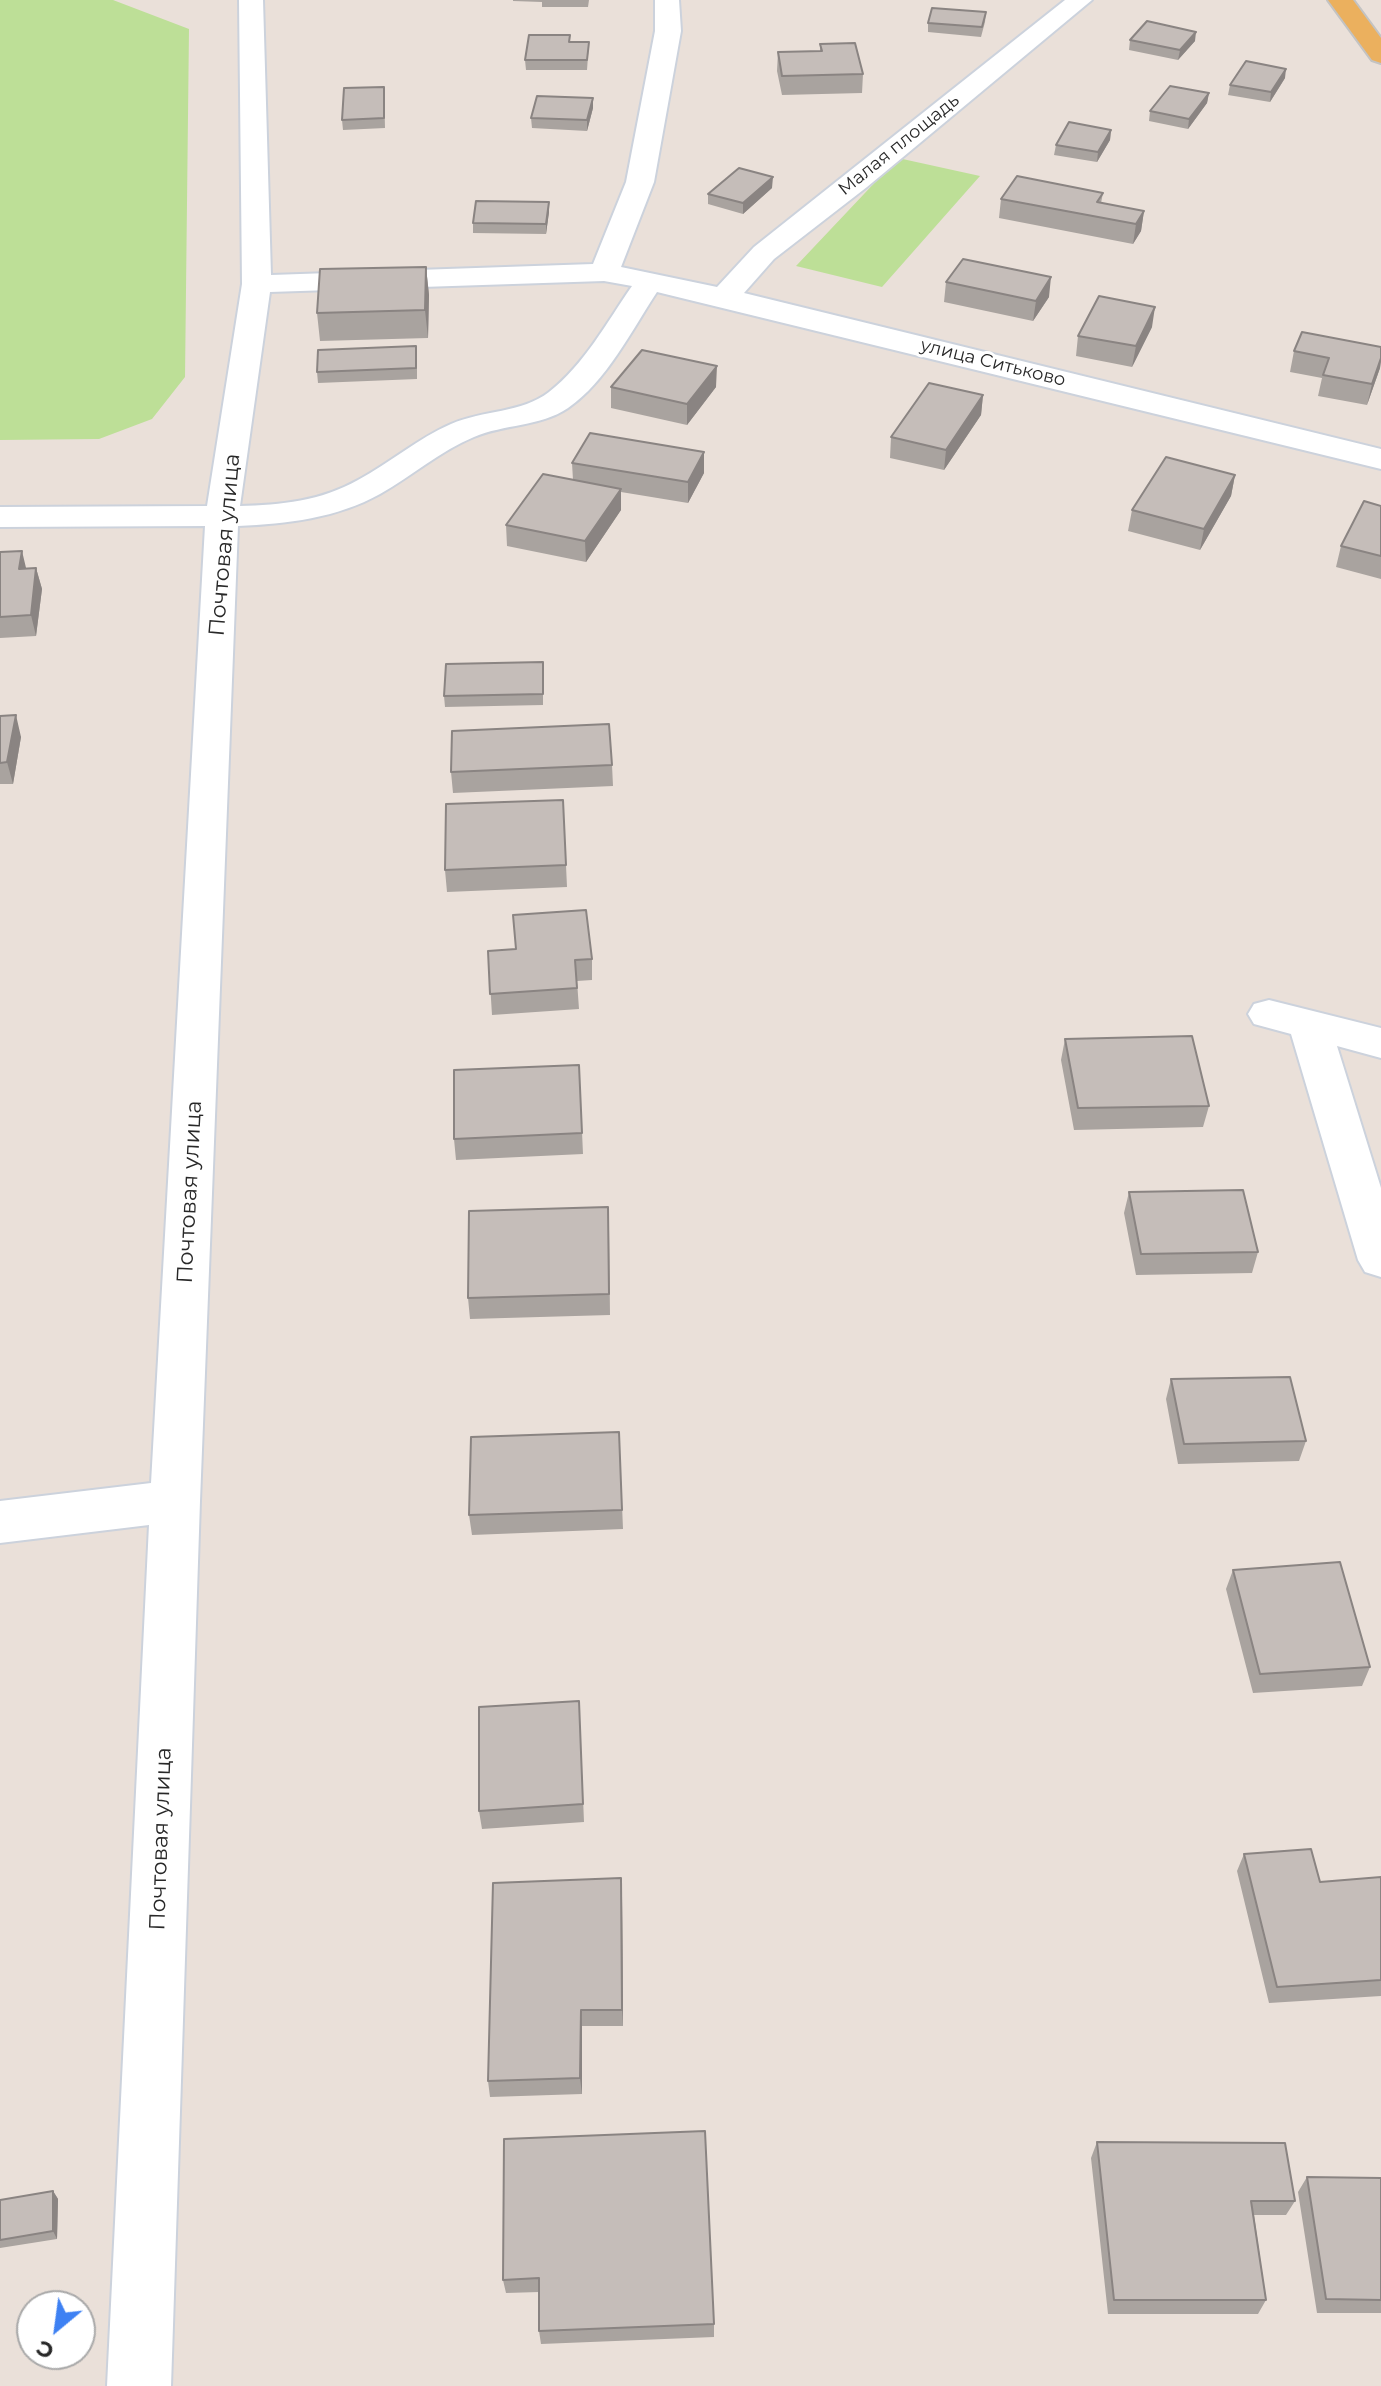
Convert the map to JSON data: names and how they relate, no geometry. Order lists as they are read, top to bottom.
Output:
{
  "streets": {
    "street": ["Малая площадь", "улица Ситьково", "Почтовая улица"]
  },
  "crossings": [
    ["Малая площадь", "улица Ситьково"],
    ["улица Ситьково", "Почтовая улица"]
  ],
  "north": "bottom left"
}
